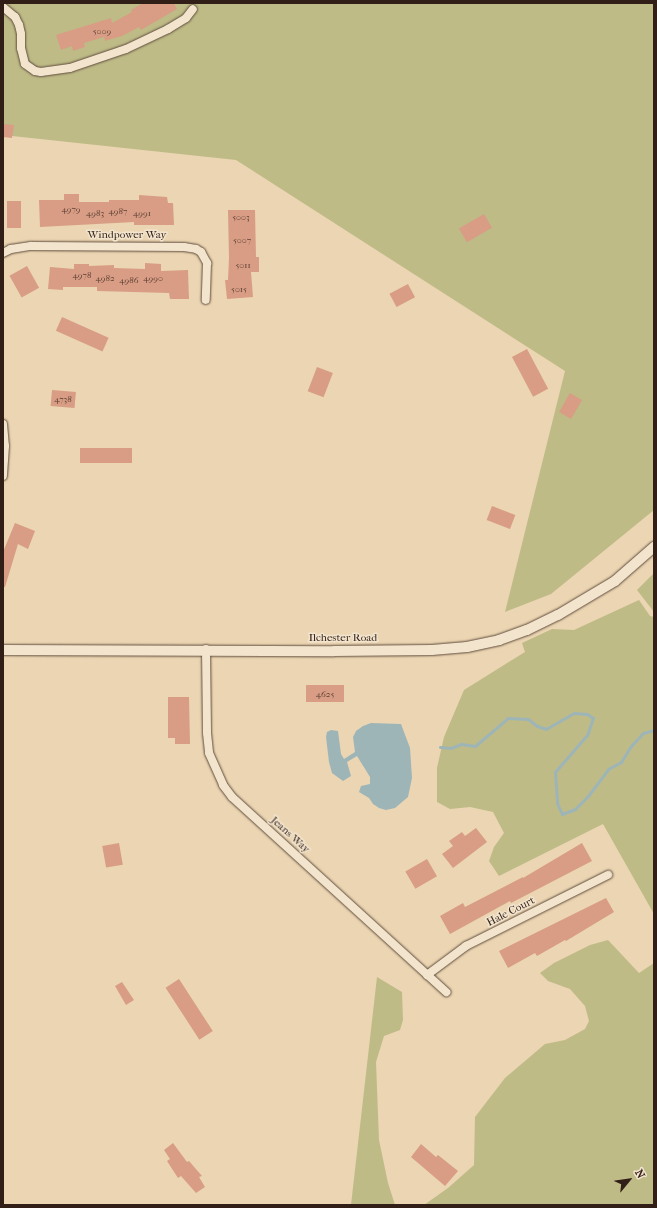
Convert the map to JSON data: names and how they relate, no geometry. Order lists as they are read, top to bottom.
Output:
{
  "streets": {
    "street": [
      "Windpower Way",
      "Ilchester Road",
      "Jeans Way",
      "Hale Court"
    ]
  },
  "crossings": [
    ["Ilchester Road", "Jeans Way"],
    ["Jeans Way", "Hale Court"]
  ],
  "house_numbers": [
    "5009",
    "4979",
    "4987",
    "4983",
    "4991",
    "5003",
    "5007",
    "5011",
    "4978",
    "4982",
    "4990",
    "4986",
    "5015",
    "4738",
    "4625"
  ],
  "north": "top right"
}
